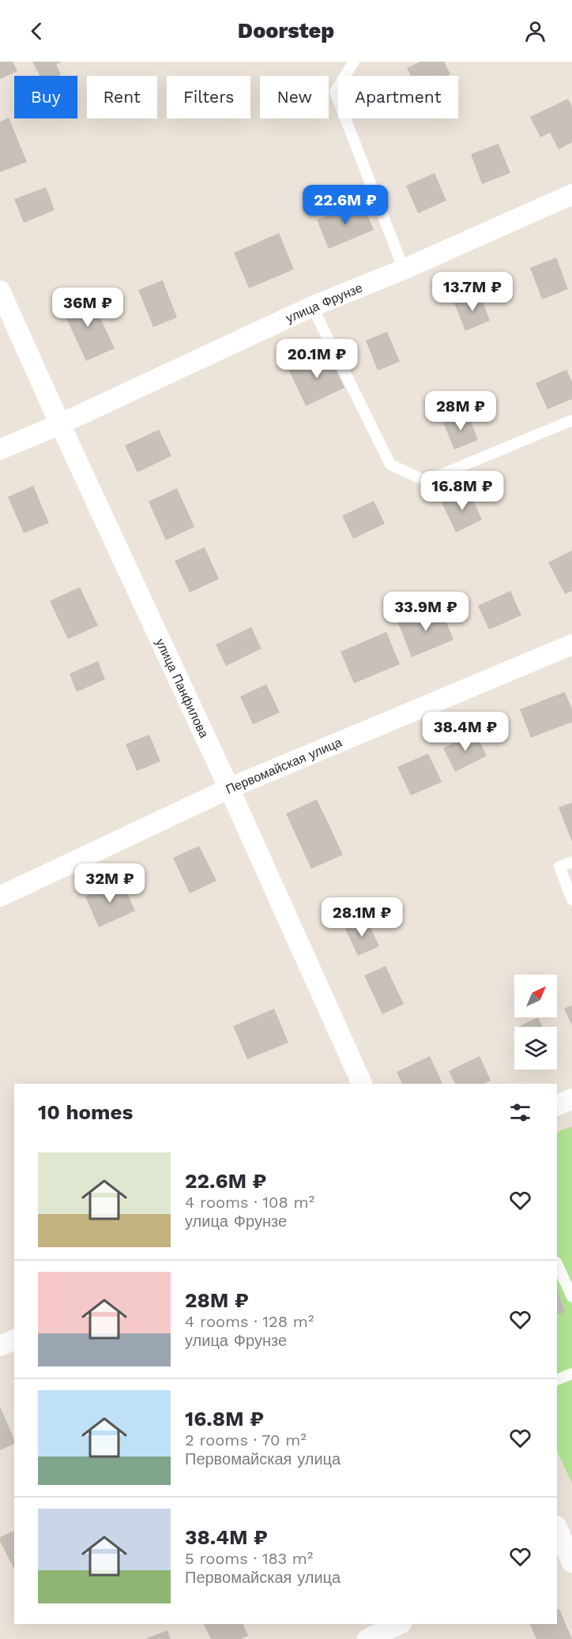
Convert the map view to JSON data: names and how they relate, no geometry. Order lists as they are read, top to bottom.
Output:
{
  "streets": {
    "street": ["улица Фрунзе", "улица Панфилова", "Первомайская улица"]
  },
  "crossings": [
    ["улица Фрунзе", "улица Панфилова"],
    ["улица Панфилова", "Первомайская улица"]
  ],
  "north": "top right",
  "page": {
    "header": "Doorstep",
    "chip": [
      "Buy",
      "Rent",
      "Filters",
      "New",
      "Apartment"
    ],
    "price": [
      "22.6M ₽",
      "13.7M ₽",
      "36M ₽",
      "20.1M ₽",
      "28M ₽",
      "16.8M ₽",
      "33.9M ₽",
      "38.4M ₽",
      "32M ₽",
      "28.1M ₽"
    ],
    "heading": "10 homes",
    "list": [
      {
        "name": "22.6M ₽",
        "note": "4 rooms · 108 m² · улица Фрунзе"
      },
      {
        "name": "28M ₽",
        "note": "4 rooms · 128 m² · улица Фрунзе"
      },
      {
        "name": "16.8M ₽",
        "note": "2 rooms · 70 m² · Первомайская улица"
      },
      {
        "name": "38.4M ₽",
        "note": "5 rooms · 183 m² · Первомайская улица"
      }
    ]
  }
}
